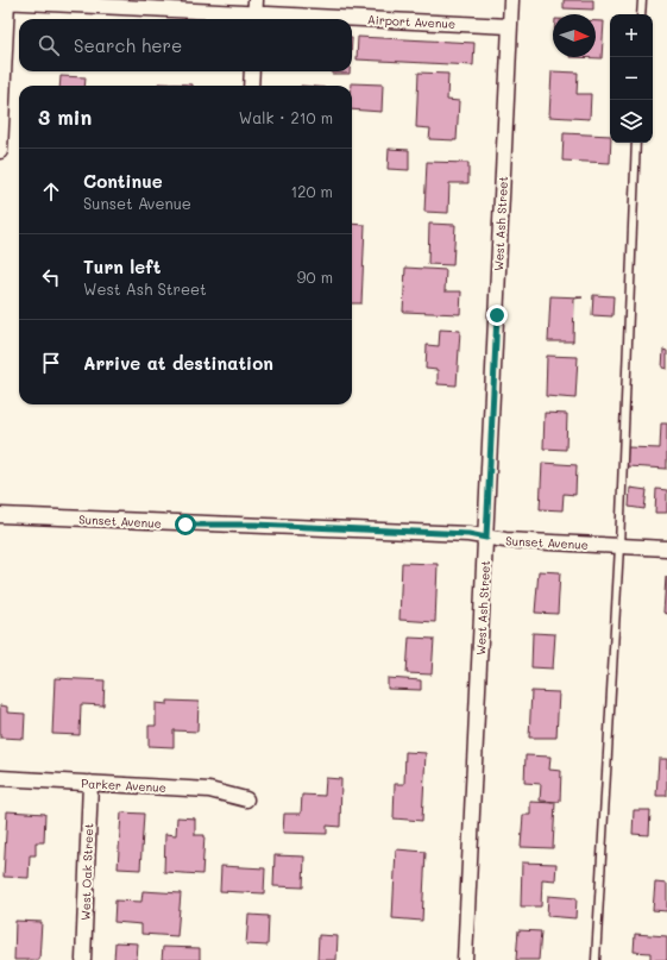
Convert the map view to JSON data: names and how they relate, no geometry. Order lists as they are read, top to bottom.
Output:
{
  "streets": {
    "street": [
      "Airport Avenue",
      "West Ash Street",
      "Sunset Avenue",
      "Parker Avenue",
      "West Oak Street"
    ]
  },
  "crossings": [
    ["Airport Avenue", "West Ash Street"],
    ["West Ash Street", "Sunset Avenue"],
    ["Parker Avenue", "West Oak Street"]
  ],
  "north": "right",
  "page": {
    "map_buttons": ["+", "−"],
    "search": "Search here",
    "heading": ["3 min", "Walk · 210 m"],
    "list": [
      ["Continue", "Sunset Avenue", "120 m"],
      ["Turn left", "West Ash Street", "90 m"],
      "Arrive at destination"
    ]
  }
}
